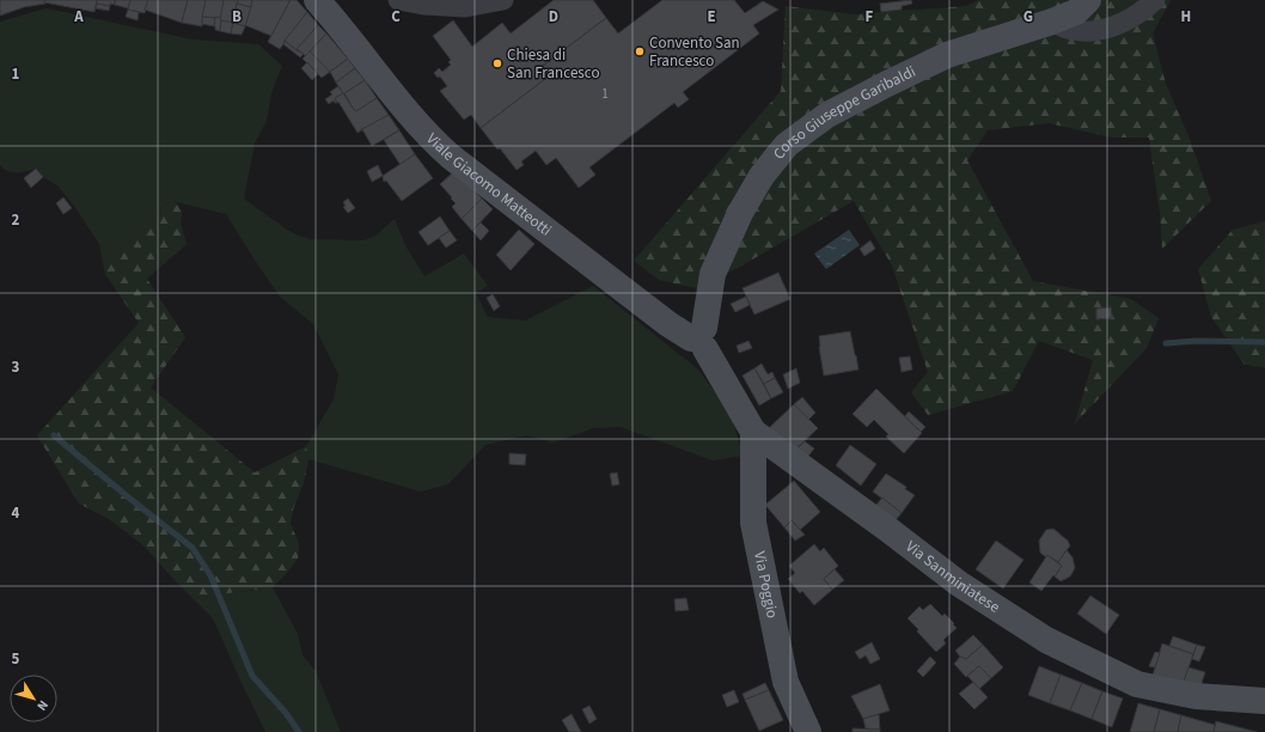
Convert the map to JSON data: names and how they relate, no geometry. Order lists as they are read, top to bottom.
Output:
{
  "streets": {
    "main road": [
      "Corso Giuseppe Garibaldi",
      "Viale Giacomo Matteotti",
      "Via Sanminiatese",
      "Via Poggio"
    ]
  },
  "crossings": [
    ["Corso Giuseppe Garibaldi", "Viale Giacomo Matteotti"],
    ["Corso Giuseppe Garibaldi", "Via Sanminiatese"],
    ["Viale Giacomo Matteotti", "Via Sanminiatese"],
    ["Via Sanminiatese", "Via Poggio"]
  ],
  "places": ["Convento San Francesco", "Chiesa di San Francesco"],
  "house_numbers": ["1"],
  "north": "bottom right",
  "grid": {
    "columns": [
      "A",
      "B",
      "C",
      "D",
      "E",
      "F",
      "G",
      "H"
    ],
    "rows": [
      "1",
      "2",
      "3",
      "4",
      "5"
    ]
  }
}
